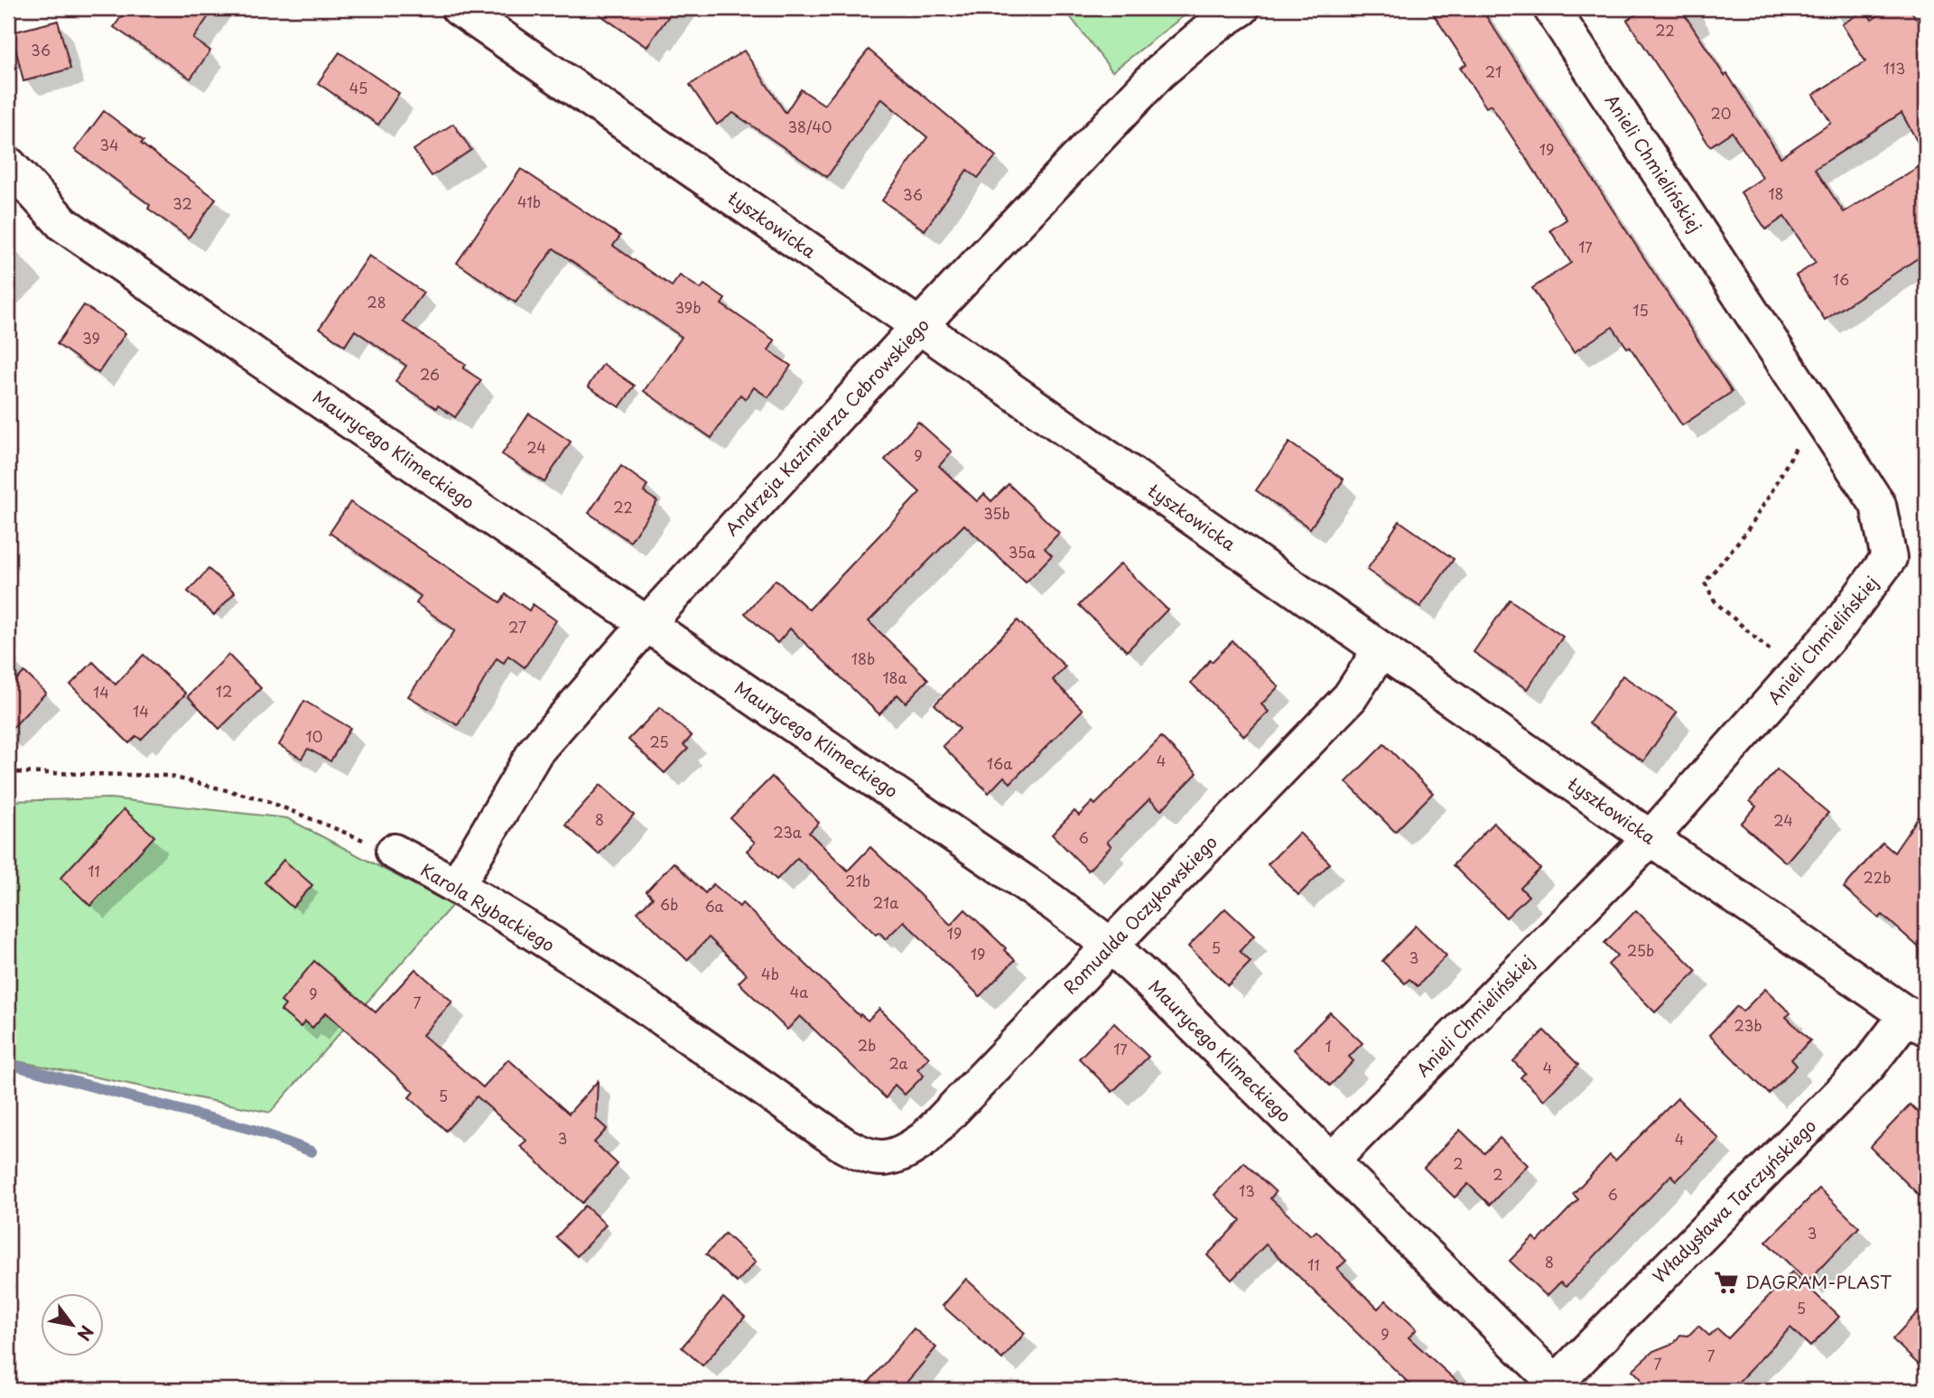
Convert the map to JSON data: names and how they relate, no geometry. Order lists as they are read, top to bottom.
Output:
{
  "streets": {
    "street": [
      "Anieli Chmielińskiej",
      "Łyszkowicka",
      "Andrzeja Kazimierza Cebrowskiego",
      "Maurycego Klimeckiego",
      "Karola Rybackiego",
      "Romualda Oczykowskiego",
      "Władysława Tarczyńskiego"
    ]
  },
  "crossings": [
    ["Anieli Chmielińskiej", "Łyszkowicka"],
    ["Anieli Chmielińskiej", "Maurycego Klimeckiego"],
    ["Łyszkowicka", "Andrzeja Kazimierza Cebrowskiego"],
    ["Łyszkowicka", "Romualda Oczykowskiego"],
    ["Łyszkowicka", "Władysława Tarczyńskiego"],
    ["Andrzeja Kazimierza Cebrowskiego", "Maurycego Klimeckiego"],
    ["Andrzeja Kazimierza Cebrowskiego", "Karola Rybackiego"],
    ["Maurycego Klimeckiego", "Romualda Oczykowskiego"],
    ["Maurycego Klimeckiego", "Władysława Tarczyńskiego"],
    ["Karola Rybackiego", "Romualda Oczykowskiego"]
  ],
  "places": {
    "supermarket": ["DAGRAM-PLAST"]
  },
  "house_numbers": [
    "22",
    "36",
    "113",
    "21",
    "45",
    "20",
    "38/40",
    "34",
    "19",
    "18",
    "36",
    "41b",
    "32",
    "17",
    "16",
    "28",
    "39b",
    "15",
    "39",
    "26",
    "24",
    "9",
    "22",
    "35b",
    "35a",
    "27",
    "18b",
    "18a",
    "12",
    "14",
    "14",
    "10",
    "25",
    "4",
    "16a",
    "8",
    "24",
    "23a",
    "6",
    "11",
    "22b",
    "21b",
    "21a",
    "6b",
    "6a",
    "19",
    "5",
    "25b",
    "19",
    "3",
    "4b",
    "4a",
    "9",
    "7",
    "23b",
    "2b",
    "1",
    "17",
    "2a",
    "4",
    "5",
    "3",
    "4",
    "2",
    "2",
    "13",
    "6",
    "3",
    "8",
    "11",
    "5",
    "9",
    "7",
    "7"
  ],
  "north": "bottom right"
}
